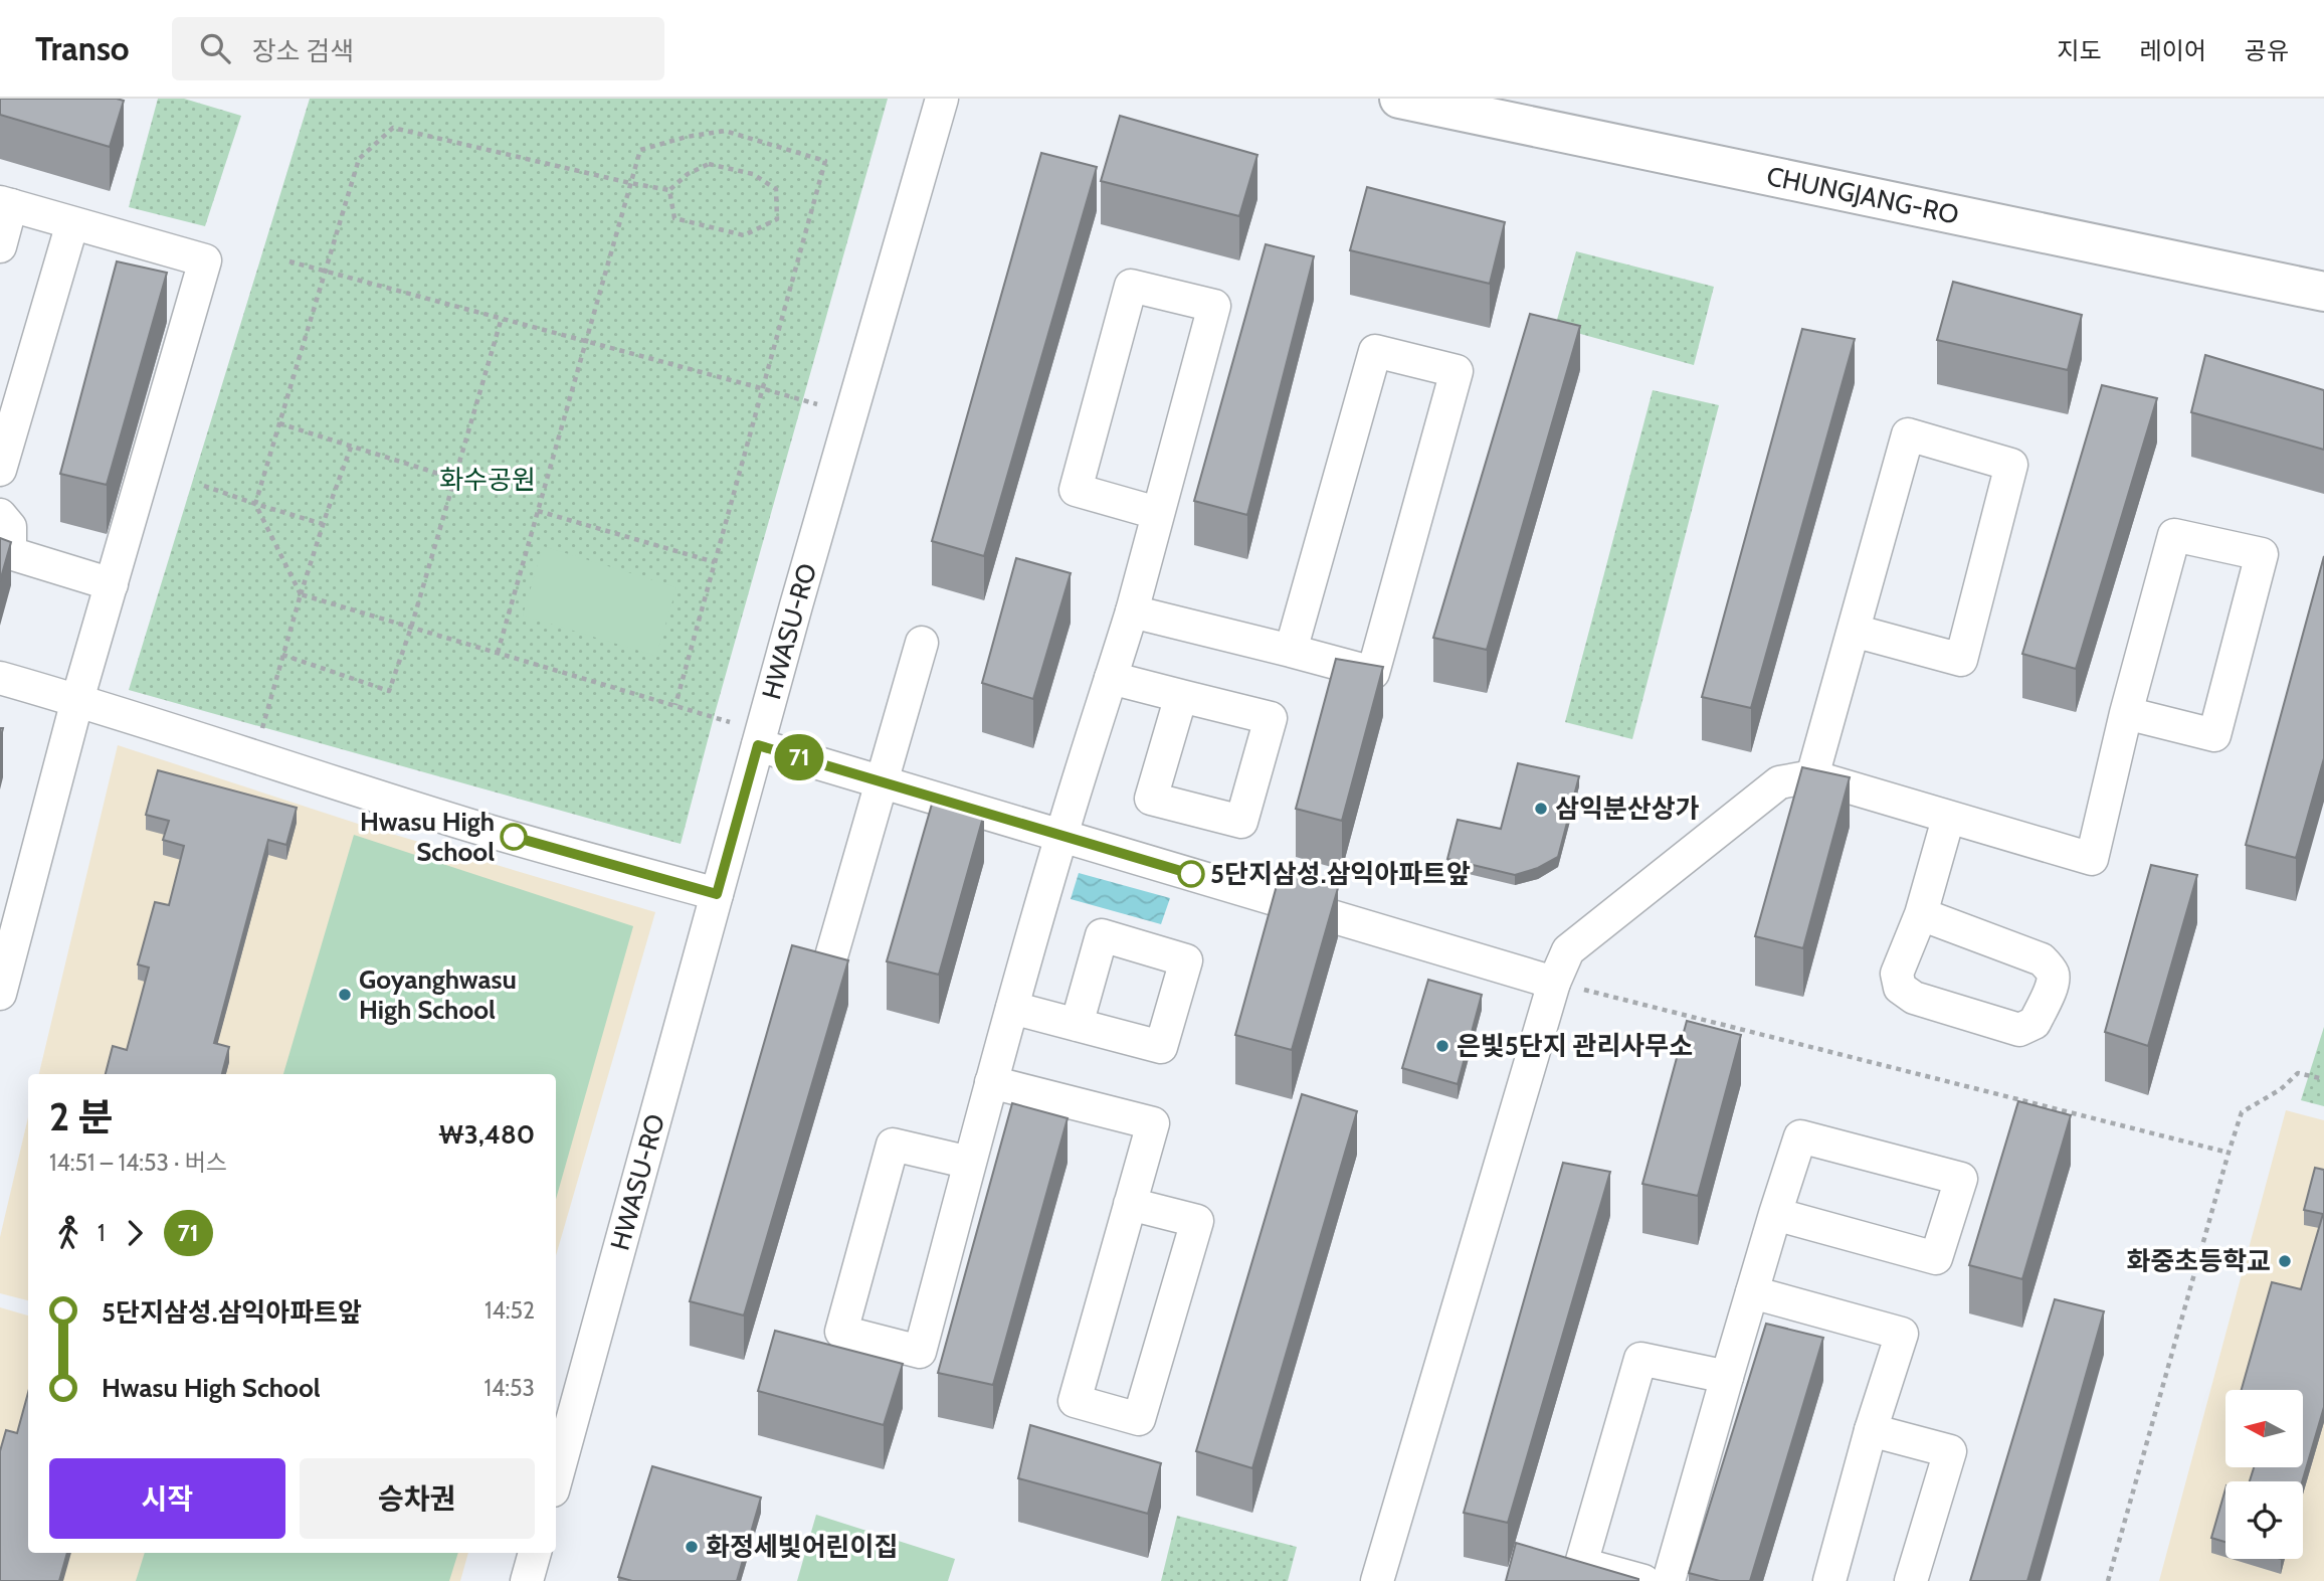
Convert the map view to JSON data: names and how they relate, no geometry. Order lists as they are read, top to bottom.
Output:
{
  "streets": {
    "main road": ["CHUNGJANG-RO"],
    "street": ["HWASU-RO"]
  },
  "parks": ["화수공원"],
  "places": [
    "삼익분산상가",
    "Hwasu High School",
    "5단지삼성.삼익아파트앞",
    "Goyanghwasu High School",
    "은빛5단지 관리사무소",
    "화중초등학교",
    "화정세빛어린이집"
  ],
  "lines": ["bus line 71"],
  "north": "left",
  "page": {
    "header": "Transo",
    "search": "장소 검색",
    "nav": ["지도", "레이어", "공유"],
    "on_map": "71",
    "heading": ["2 분", "14:51 – 14:53 · 버스", "₩3,480"],
    "legs": ["1", "71"],
    "list": [
      {
        "name": "5단지삼성.삼익아파트앞",
        "value": "14:52"
      },
      {
        "name": "Hwasu High School",
        "value": "14:53"
      }
    ],
    "buttons": ["시작", "승차권"]
  }
}
